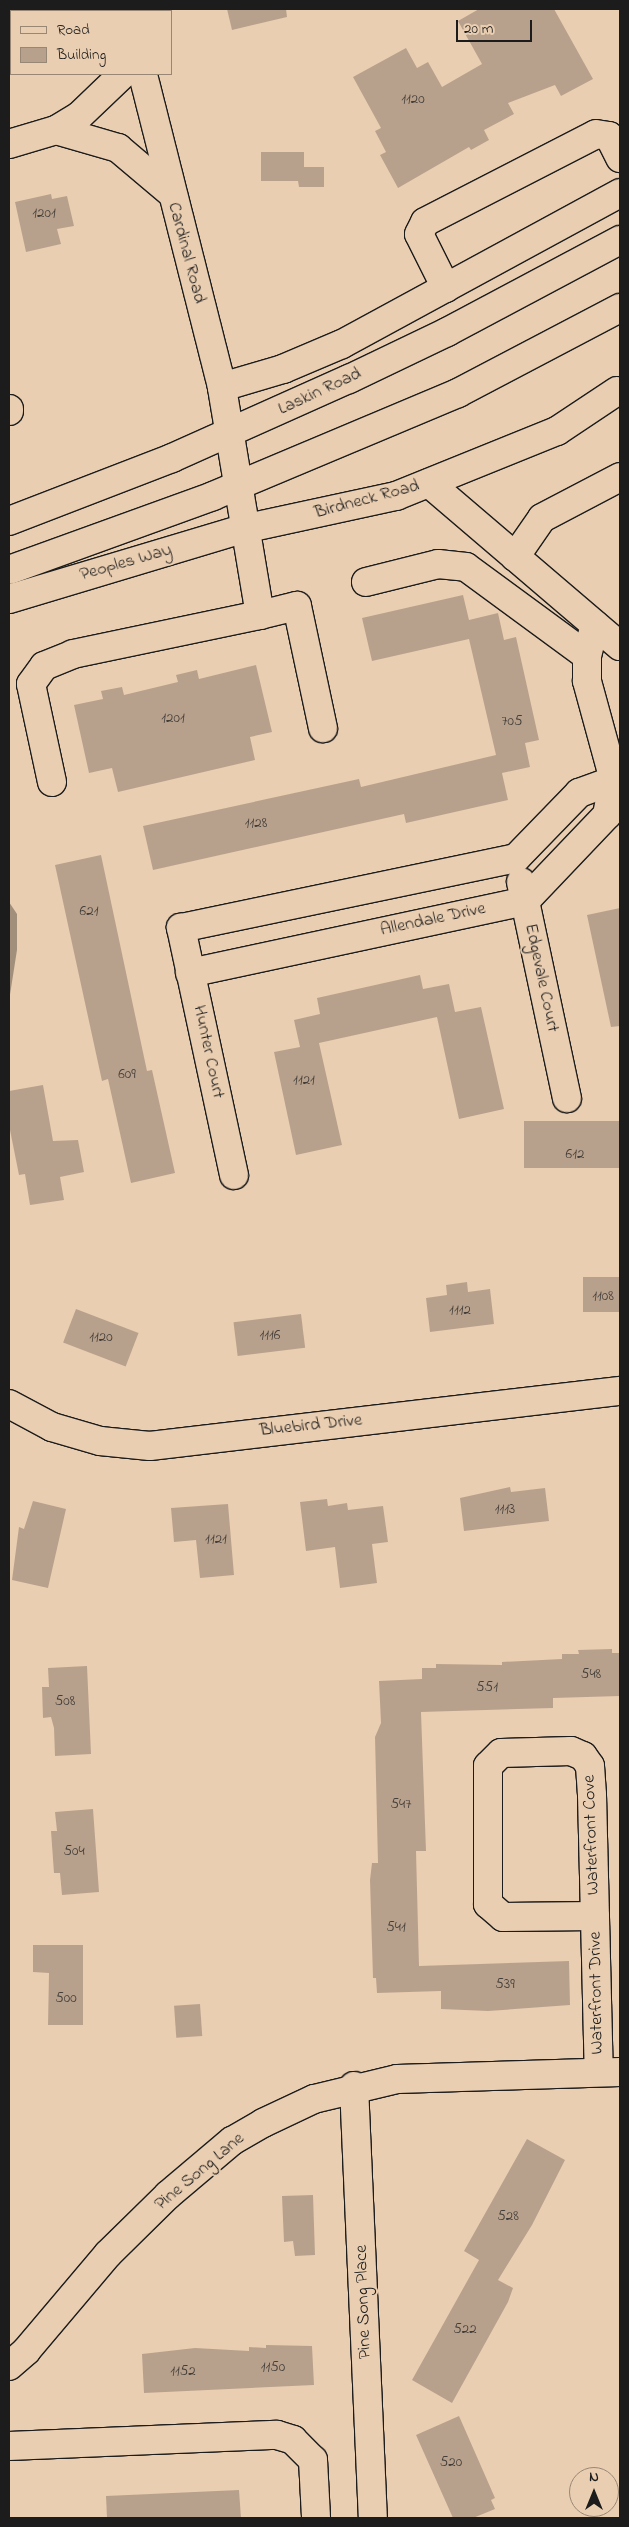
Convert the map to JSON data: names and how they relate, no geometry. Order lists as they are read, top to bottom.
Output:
{
  "streets": {
    "street": [
      "Cardinal Road",
      "Laskin Road",
      "Birdneck Road",
      "Peoples Way",
      "Allendale Drive",
      "Edgevale Court",
      "Hunter Court",
      "Bluebird Drive",
      "Waterfront Cove",
      "Waterfront Drive",
      "Pine Song Lane",
      "Pine Song Place"
    ]
  },
  "crossings": [
    ["Cardinal Road", "Laskin Road"],
    ["Birdneck Road", "Peoples Way"],
    ["Allendale Drive", "Edgevale Court"],
    ["Allendale Drive", "Hunter Court"],
    ["Edgevale Court", "Hunter Court"],
    ["Waterfront Cove", "Waterfront Drive"],
    ["Waterfront Drive", "Pine Song Lane"],
    ["Pine Song Lane", "Pine Song Place"]
  ],
  "house_numbers": [
    "1120",
    "1201",
    "1201",
    "705",
    "1128",
    "621",
    "609",
    "1121",
    "612",
    "1108",
    "1112",
    "1116",
    "1120",
    "1113",
    "1121",
    "548",
    "551",
    "508",
    "547",
    "504",
    "541",
    "539",
    "500",
    "528",
    "522",
    "1150",
    "1152",
    "520"
  ],
  "legend": ["Road", "Building"],
  "scale_bar": "20 m",
  "north": "top"
}
